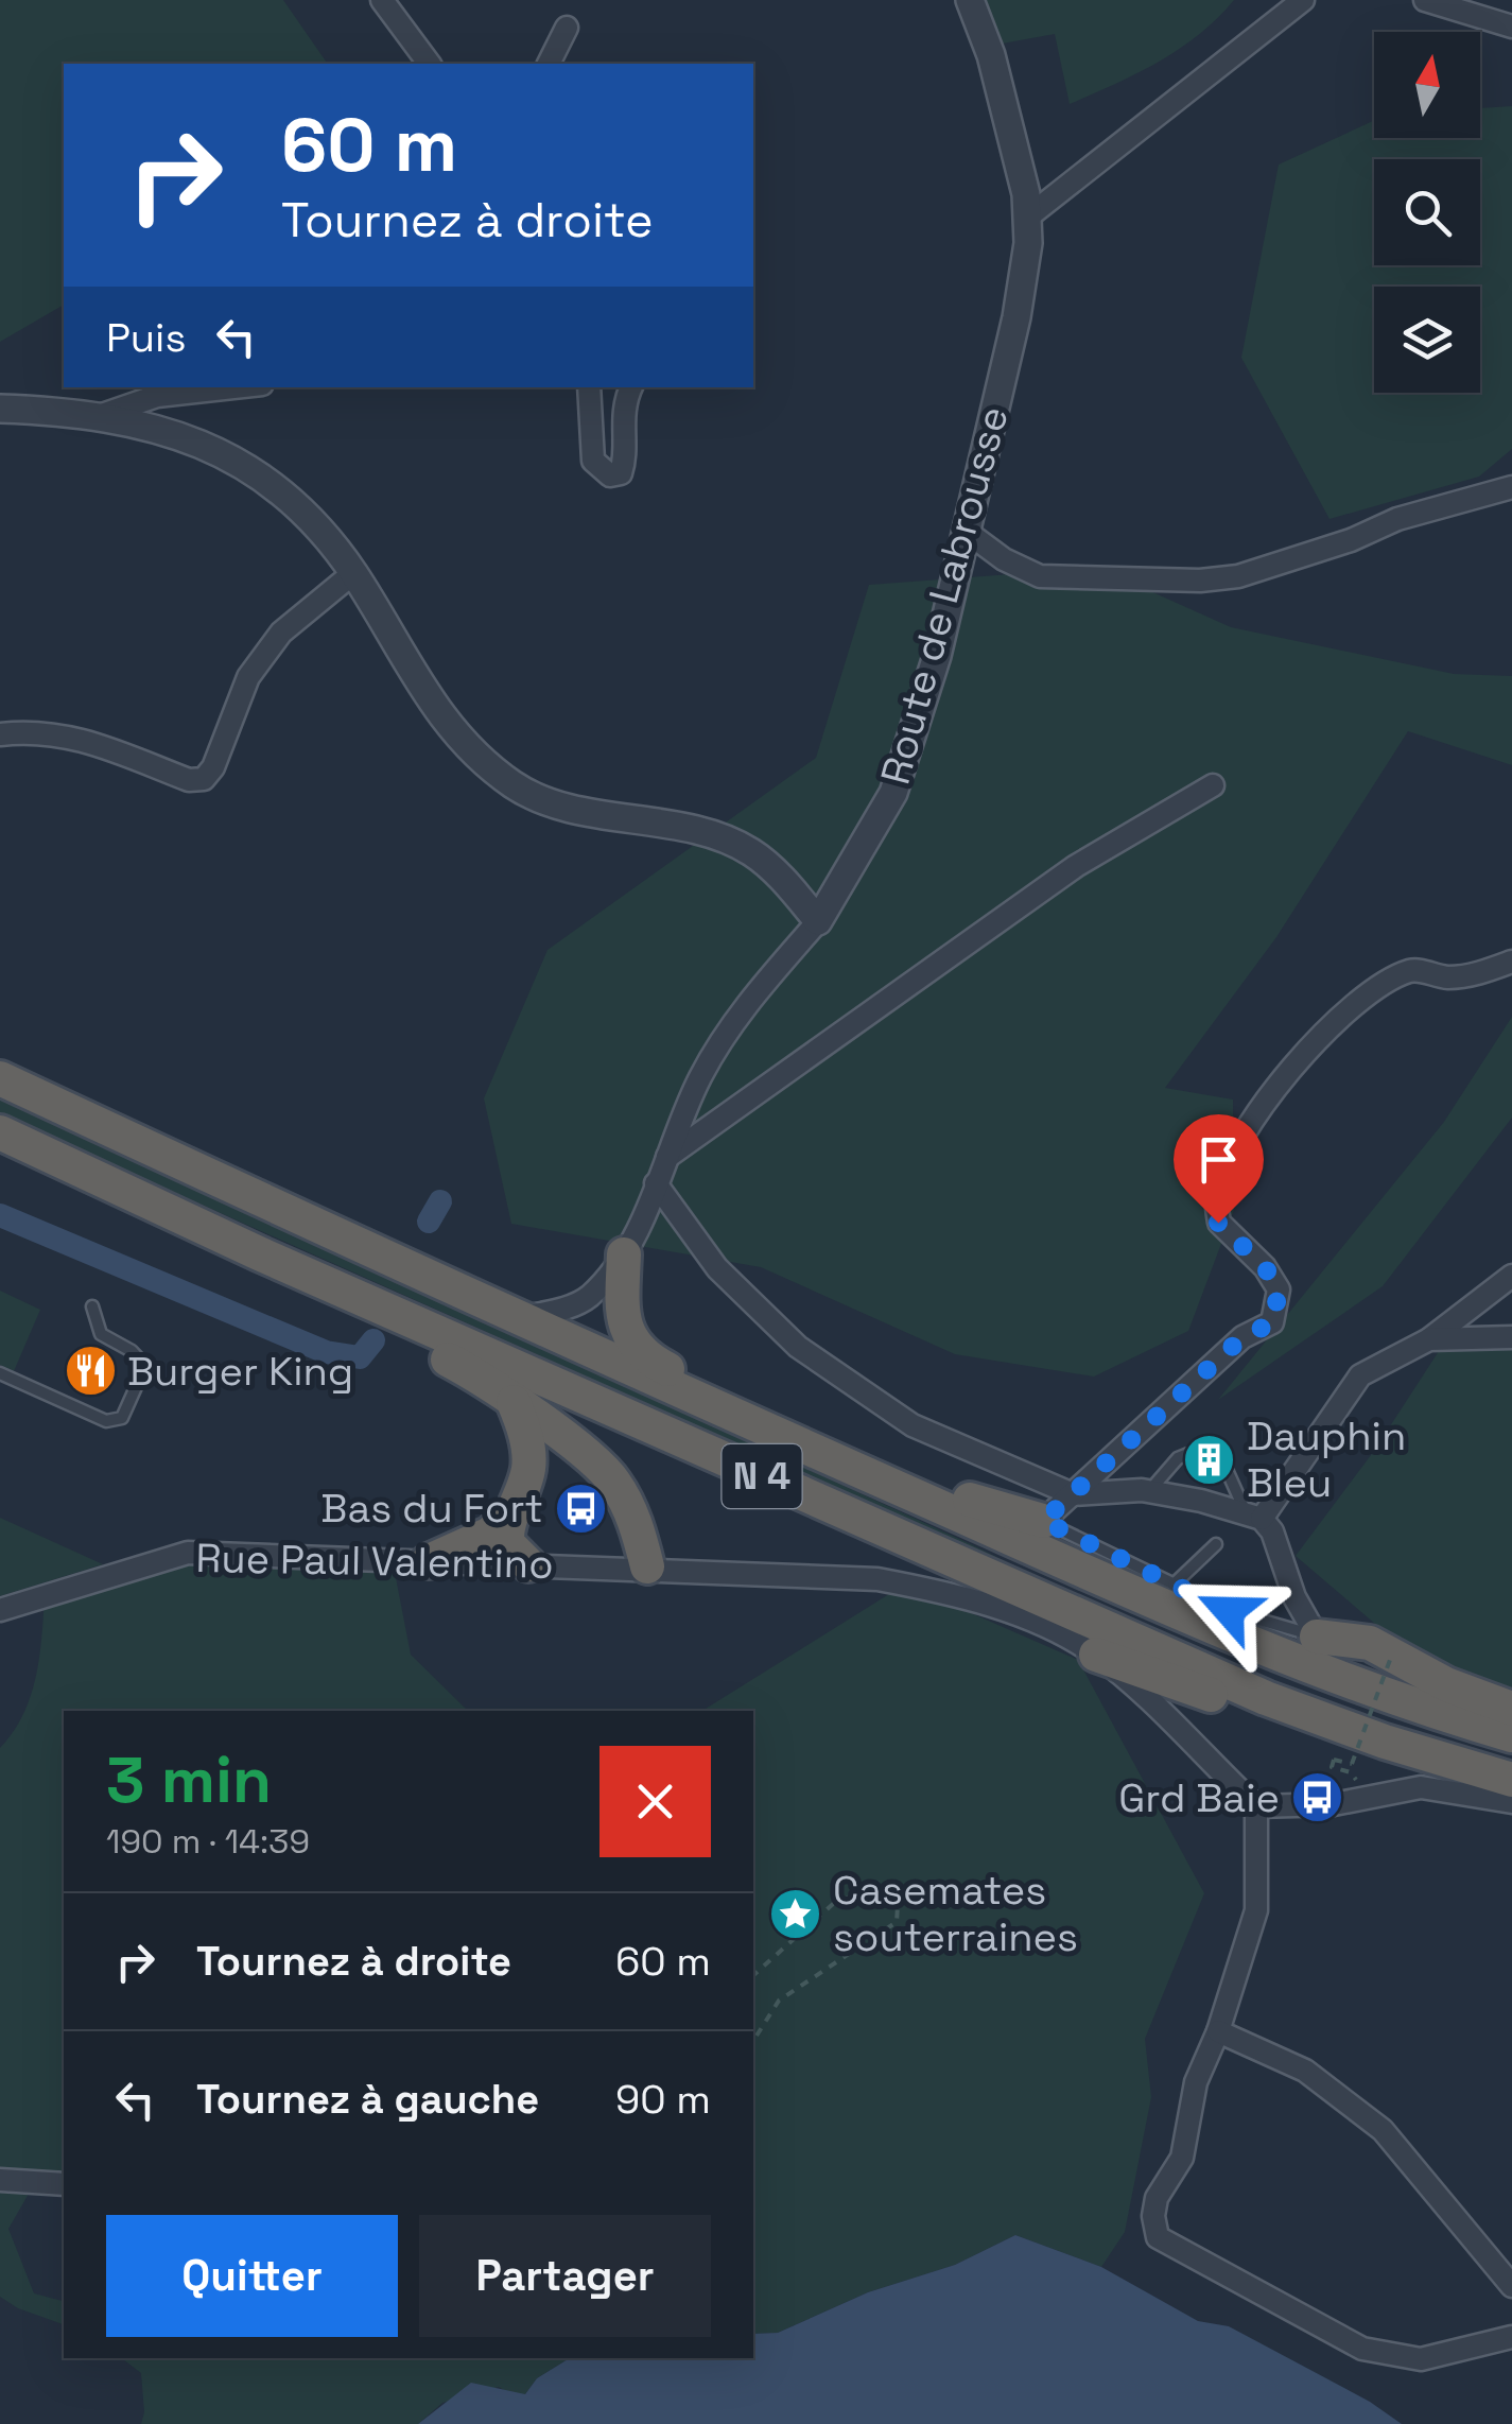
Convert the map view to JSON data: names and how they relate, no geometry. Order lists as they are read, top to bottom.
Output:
{
  "streets": {
    "highway": ["N 4"],
    "street": ["Route de Labrousse", "Rue Paul Valentino"]
  },
  "crossings": [
    ["Route de Labrousse", "N 4"]
  ],
  "places": {
    "restaurant": ["Burger King"],
    "building": ["Dauphin Bleu"],
    "bus stop": ["Bas du Fort", "Grd Baie"],
    "place": ["Casemates souterraines"]
  },
  "north": "top",
  "page": {
    "turn": ["60 m", "Tournez à droite"],
    "then": "Puis",
    "heading": ["3 min", "190 m · 14:39"],
    "list": [
      {
        "name": "Tournez à droite",
        "value": "60 m"
      },
      {
        "name": "Tournez à gauche",
        "value": "90 m"
      }
    ],
    "buttons": ["Quitter", "Partager"]
  }
}
